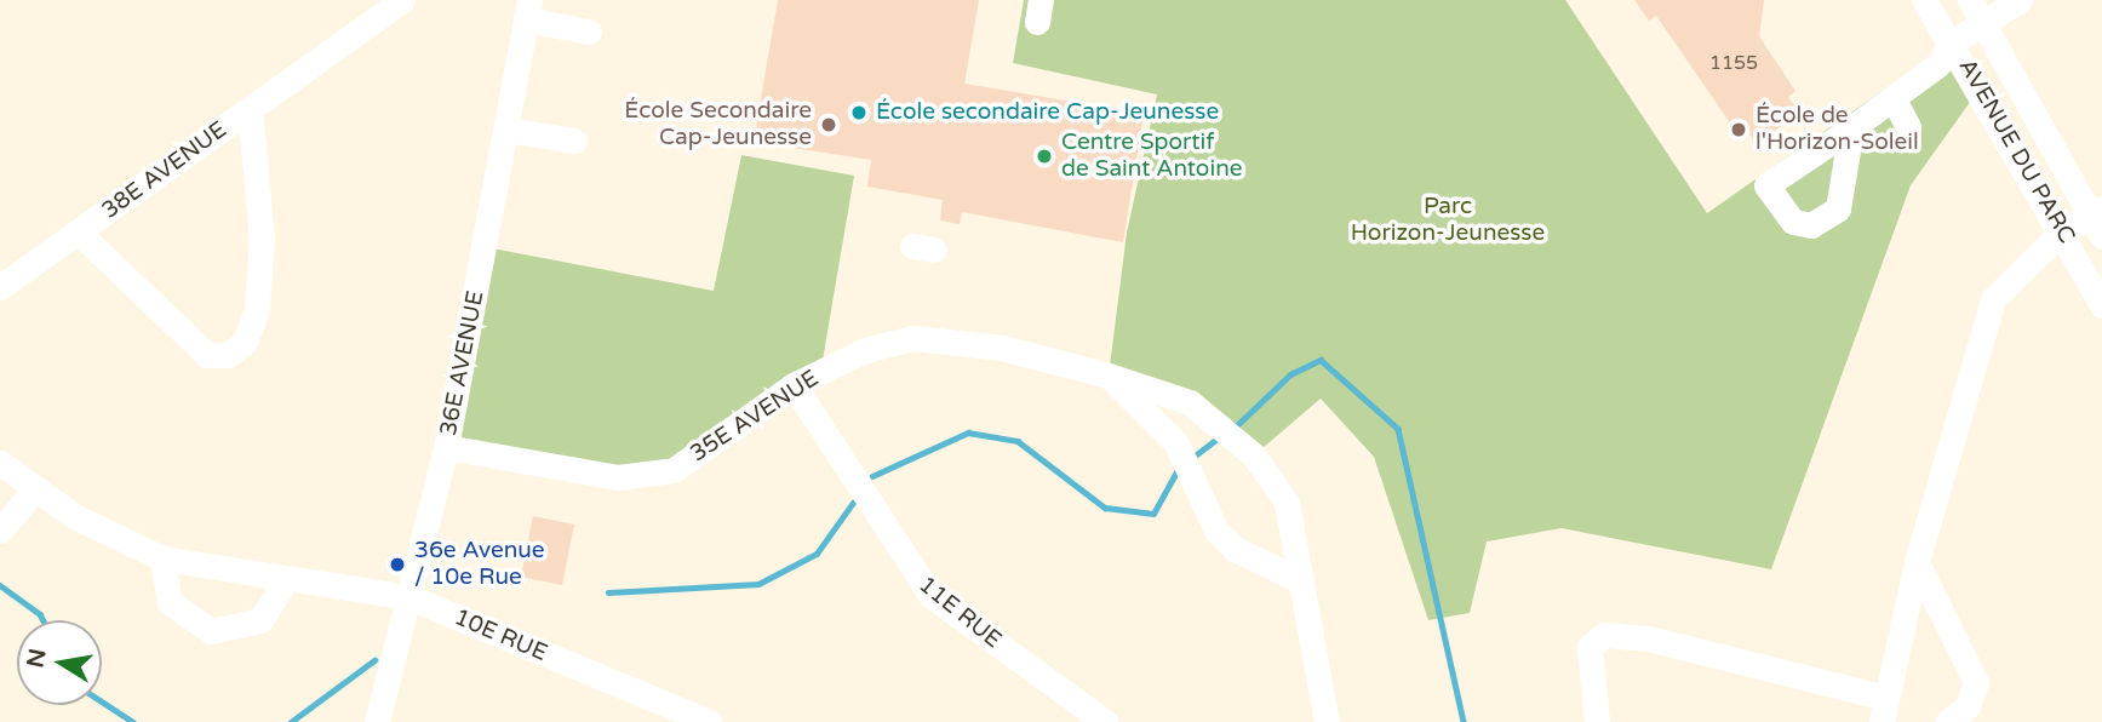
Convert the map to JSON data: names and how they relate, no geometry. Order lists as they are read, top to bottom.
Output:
{
  "streets": {
    "street": [
      "AVENUE DU PARC",
      "38E AVENUE",
      "36E AVENUE",
      "35E AVENUE",
      "11E RUE",
      "10E RUE"
    ]
  },
  "crossings": [
    ["36E AVENUE", "35E AVENUE"],
    ["36E AVENUE", "10E RUE"],
    ["35E AVENUE", "11E RUE"]
  ],
  "parks": ["Parc Horizon-Jeunesse"],
  "places": [
    "École secondaire Cap-Jeunesse",
    "École Secondaire Cap-Jeunesse",
    "École de l'Horizon-Soleil",
    "Centre Sportif de Saint Antoine",
    "36e Avenue / 10e Rue"
  ],
  "house_numbers": ["1155"],
  "north": "left"
}
